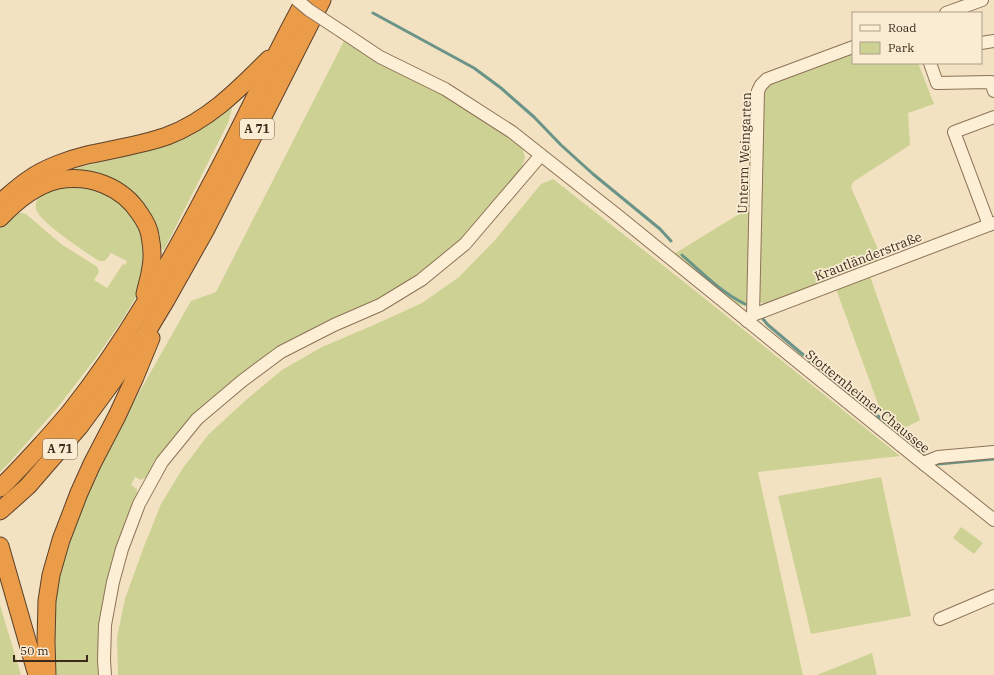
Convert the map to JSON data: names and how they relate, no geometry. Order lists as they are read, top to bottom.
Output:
{
  "streets": {
    "highway": ["A 71"],
    "street": ["Unterm Weingarten", "Krautländerstraße", "Stotternheimer Chaussee"]
  },
  "crossings": [
    ["Unterm Weingarten", "Krautländerstraße"],
    ["Unterm Weingarten", "Stotternheimer Chaussee"],
    ["Krautländerstraße", "Stotternheimer Chaussee"]
  ],
  "legend": ["Road", "Park"],
  "scale_bar": "50 m"
}
